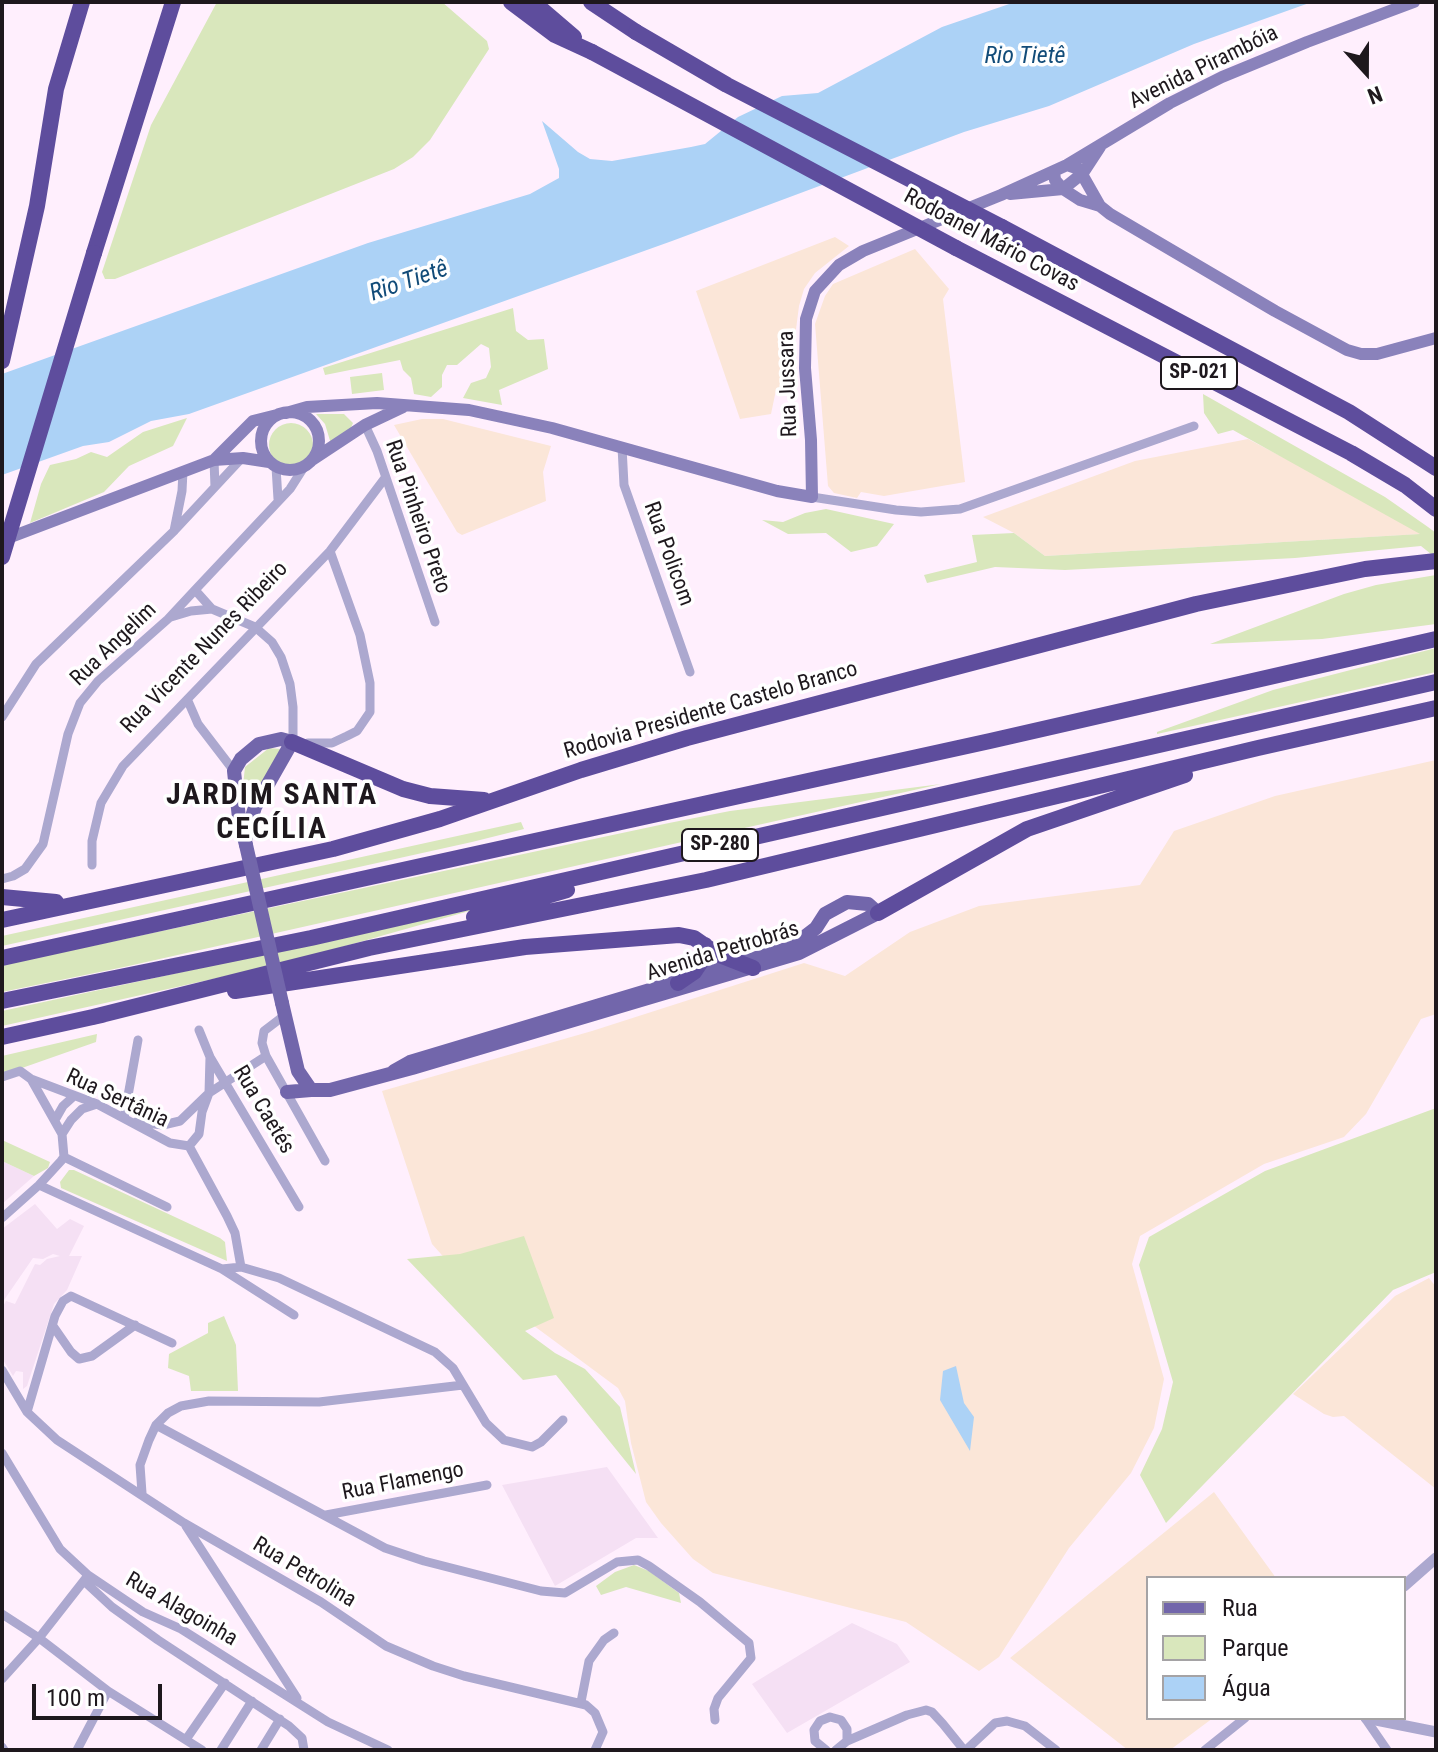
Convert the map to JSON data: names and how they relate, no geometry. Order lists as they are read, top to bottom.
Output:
{
  "streets": {
    "highway": [
      "Rodoanel Mário Covas",
      "SP-021",
      "Rodovia Presidente Castelo Branco",
      "SP-280"
    ],
    "main road": ["Avenida Pirambóia", "Rua Jussara", "Avenida Petrobrás"],
    "street": [
      "Rua Pinheiro Preto",
      "Rua Policom",
      "Rua Angelim",
      "Rua Vicente Nunes Ribeiro",
      "Rua Sertânia",
      "Rua Caetés",
      "Rua Flamengo",
      "Rua Petrolina",
      "Rua Alagoinha"
    ]
  },
  "crossings": [
    ["Avenida Pirambóia", "Rua Jussara"],
    ["Rua Pinheiro Preto", "Rua Vicente Nunes Ribeiro"],
    ["Rua Sertânia", "Rua Caetés"]
  ],
  "districts": ["JARDIM SANTA CECÍLIA"],
  "water": ["Rio Tietê"],
  "legend": ["Rua", "Parque", "Água"],
  "scale_bar": "100 m",
  "north": "bottom"
}
